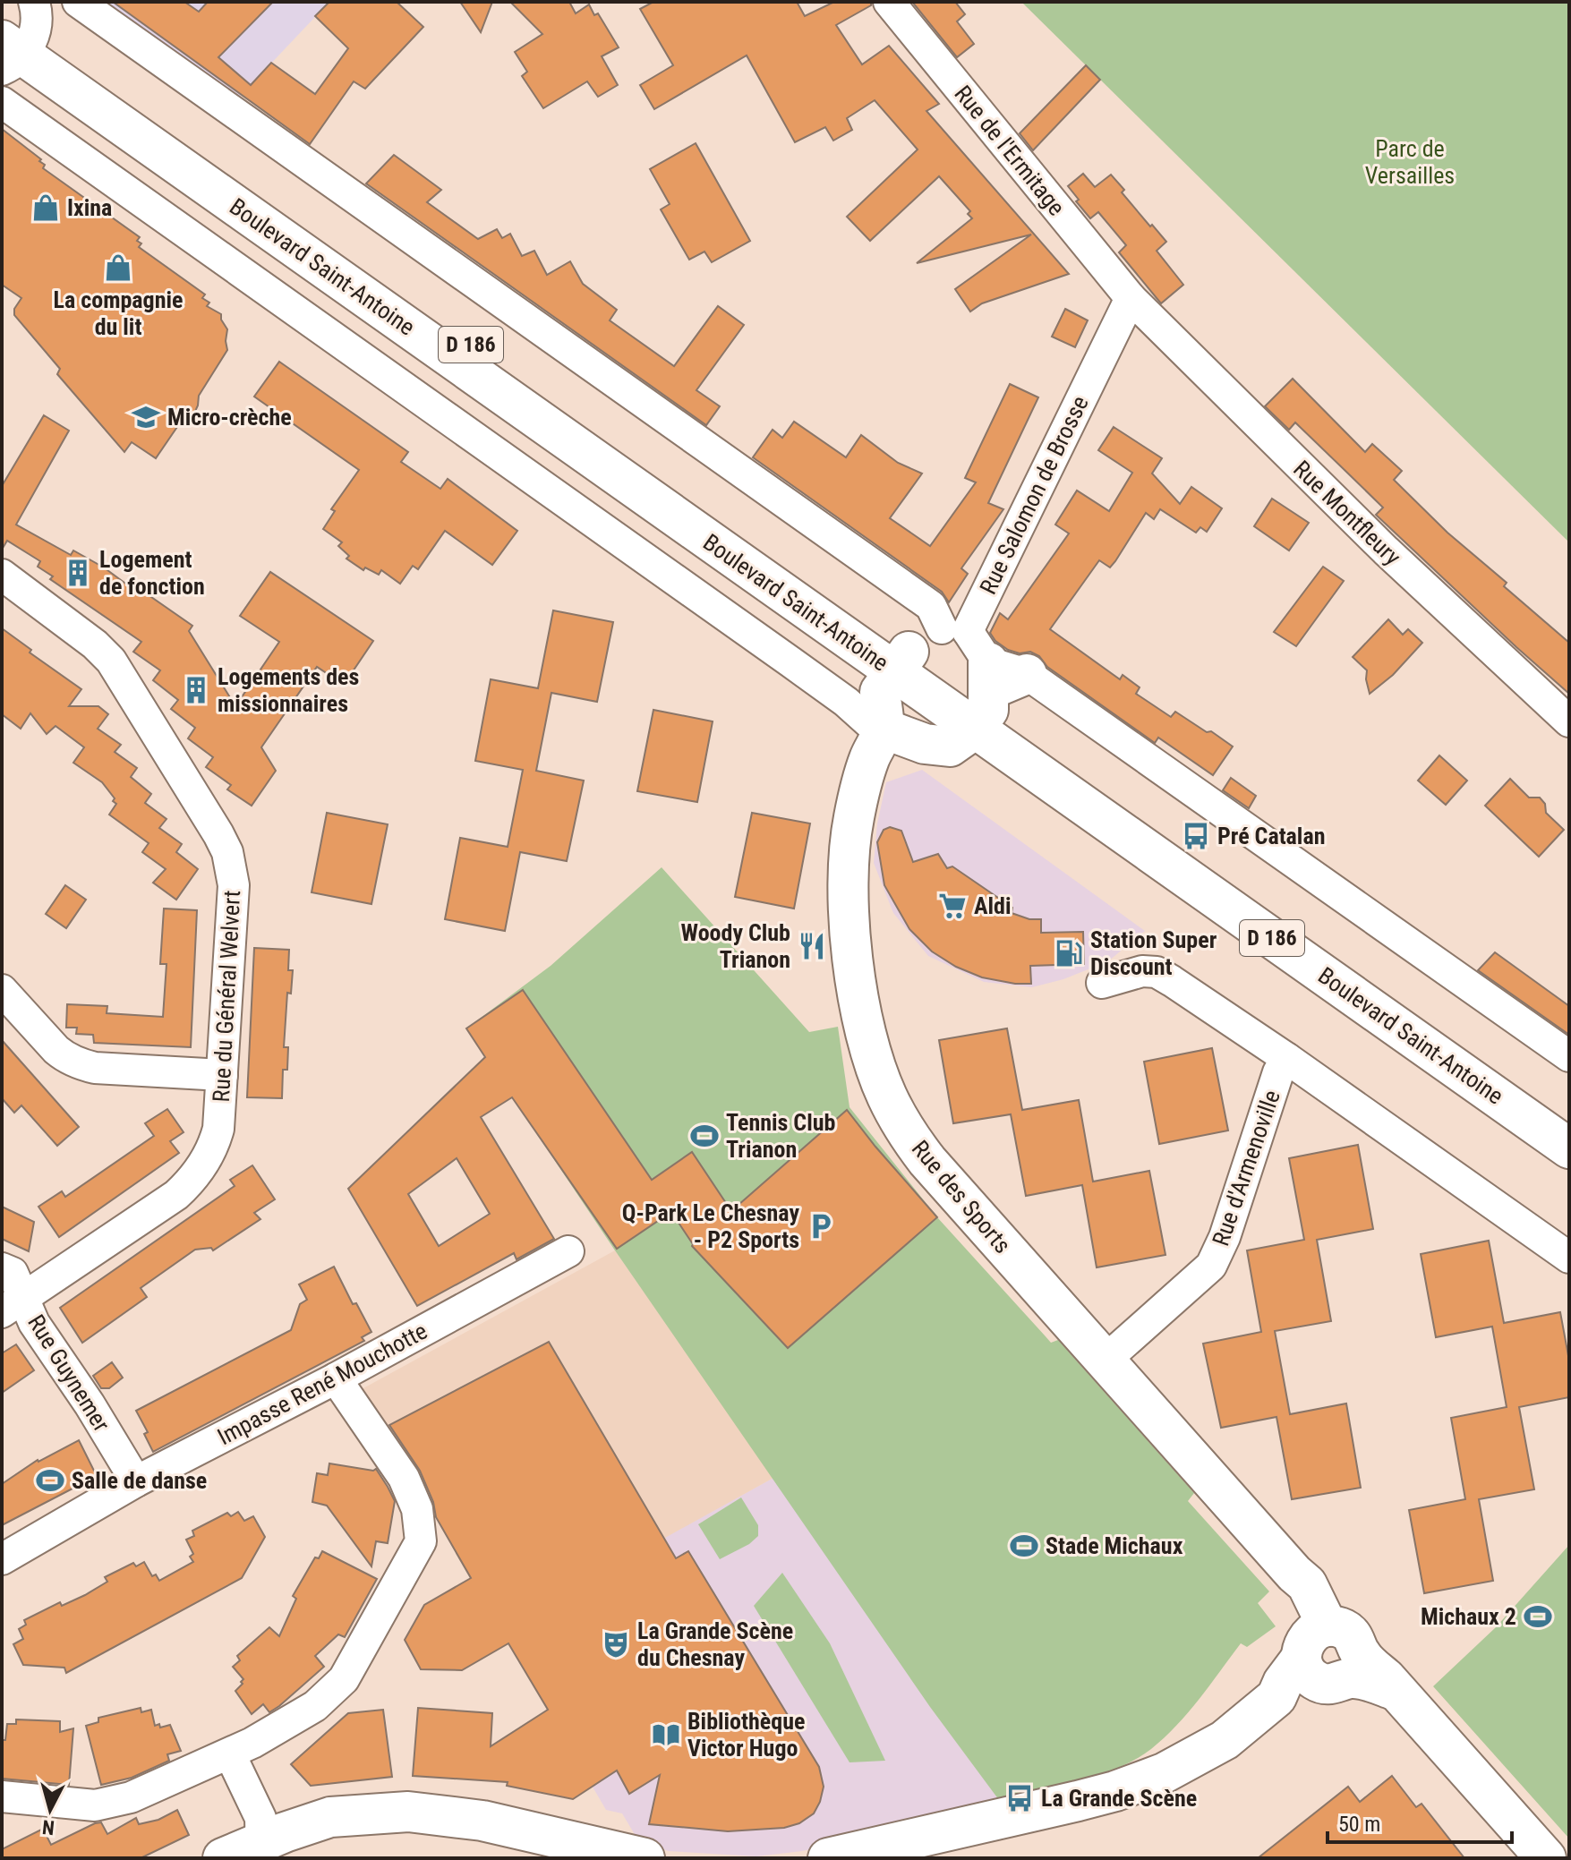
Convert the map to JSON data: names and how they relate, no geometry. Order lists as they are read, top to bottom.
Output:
{
  "streets": {
    "main road": ["Boulevard Saint-Antoine", "D 186", "Rue des Sports"],
    "street": [
      "Rue de l'Ermitage",
      "Rue Salomon de Brosse",
      "Rue Montfleury",
      "Rue du Général Welvert",
      "Rue d'Armenoville",
      "Rue Guynemer",
      "Impasse René Mouchotte"
    ]
  },
  "crossings": [
    ["Rue de l'Ermitage", "Rue Salomon de Brosse"],
    ["Rue de l'Ermitage", "Rue Montfleury"],
    ["Boulevard Saint-Antoine", "Rue Salomon de Brosse"],
    ["Boulevard Saint-Antoine", "Rue des Sports"],
    ["Rue Salomon de Brosse", "Rue Montfleury"],
    ["Rue Salomon de Brosse", "Rue des Sports"],
    ["Rue du Général Welvert", "Rue Guynemer"],
    ["Rue d'Armenoville", "Rue des Sports"],
    ["Rue Guynemer", "Impasse René Mouchotte"]
  ],
  "parks": ["Parc de Versailles"],
  "places": {
    "shop": ["Ixina", "La compagnie du lit"],
    "school or university": ["Micro-crèche"],
    "building": ["Logement de fonction", "Logements des missionnaires"],
    "bus stop": ["Pré Catalan", "La Grande Scène"],
    "supermarket": ["Aldi"],
    "restaurant": ["Woody Club Trianon"],
    "fuel station": ["Station Super Discount"],
    "sports": [
      "Tennis Club Trianon",
      "Salle de danse",
      "Stade Michaux",
      "Michaux 2"
    ],
    "parking": ["Q-Park Le Chesnay - P2 Sports"],
    "theatre": ["La Grande Scène du Chesnay"],
    "library": ["Bibliothèque Victor Hugo"]
  },
  "scale_bar": "50 m",
  "north": "bottom"
}
